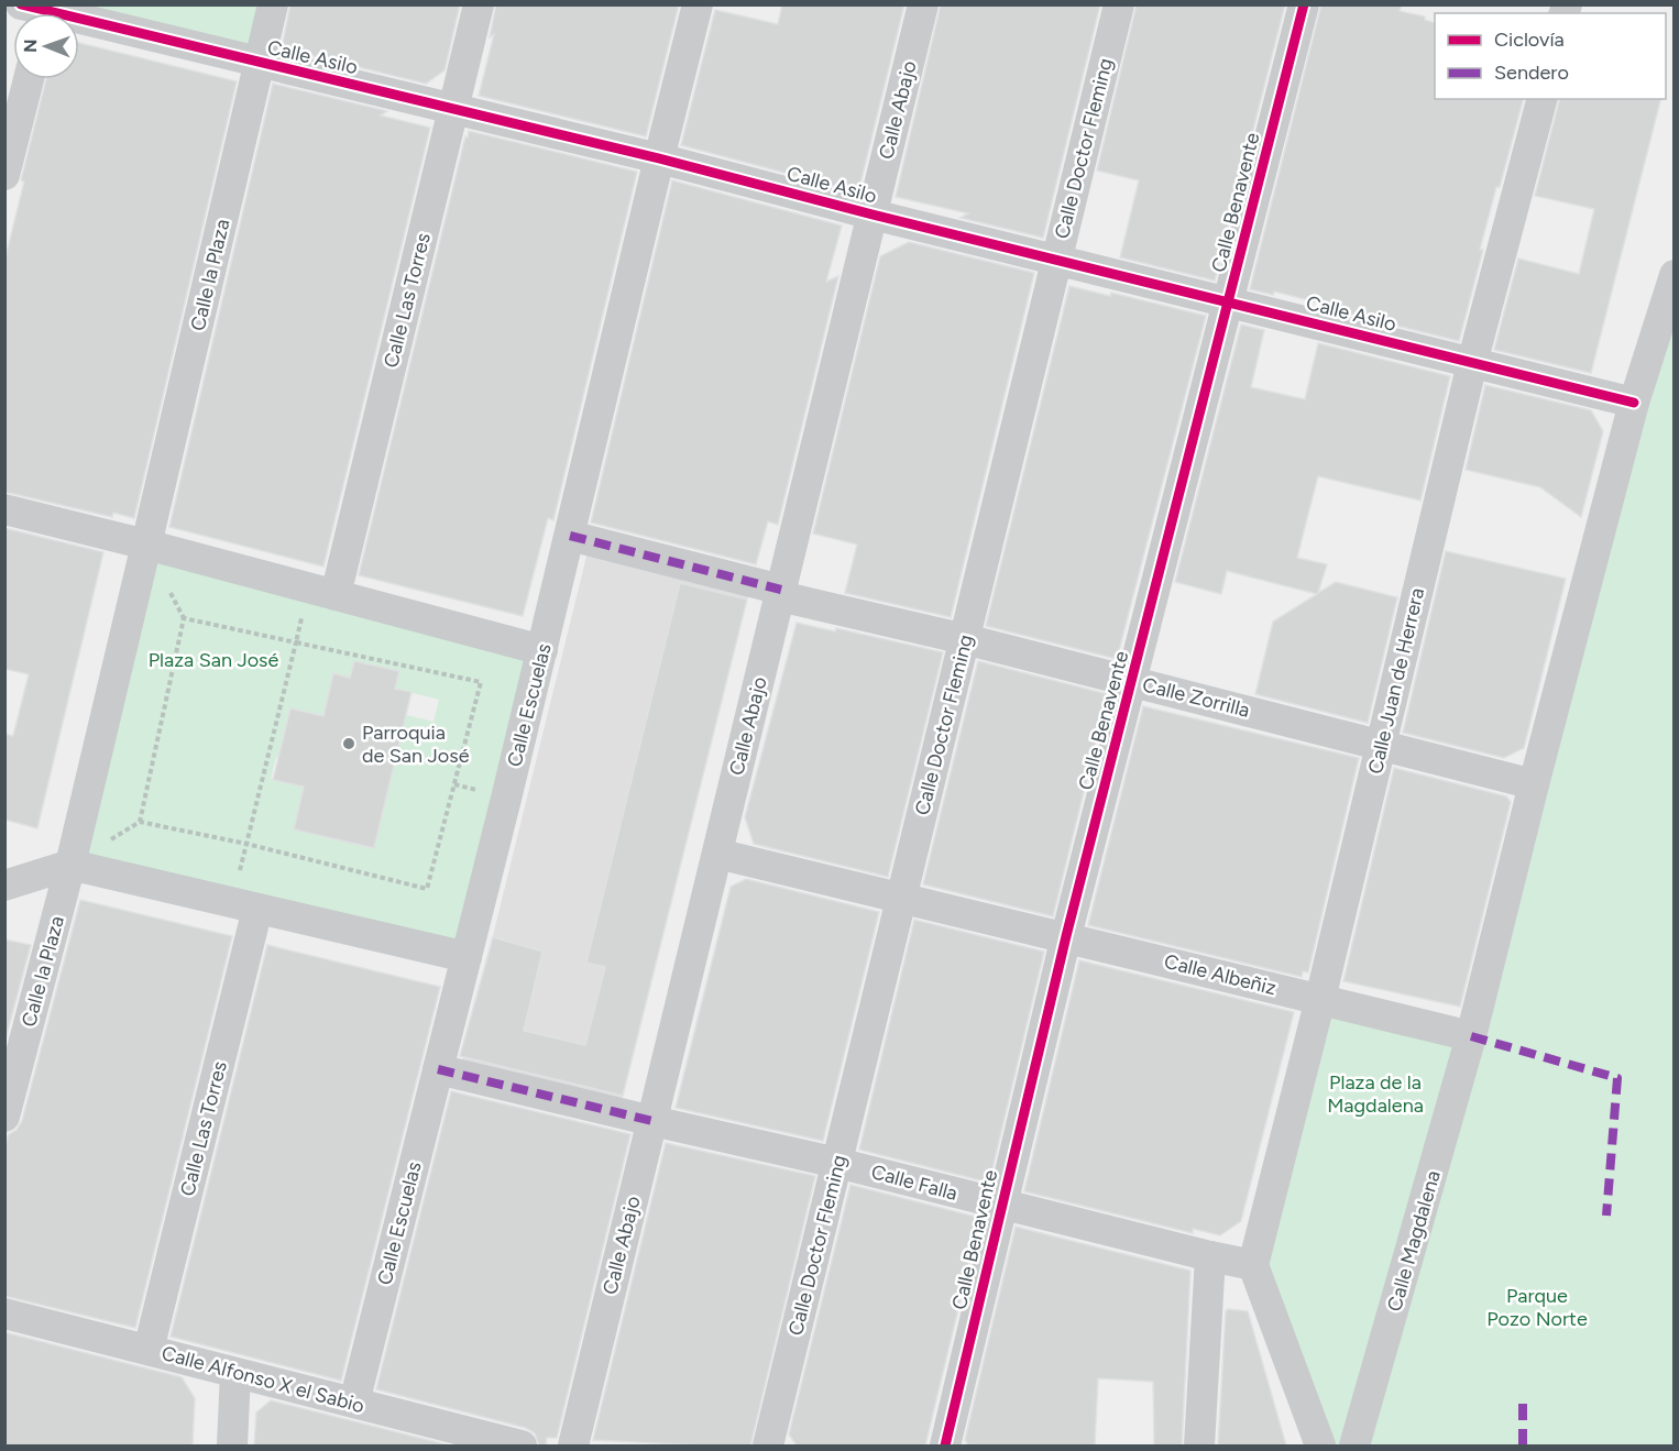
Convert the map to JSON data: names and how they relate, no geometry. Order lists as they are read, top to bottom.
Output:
{
  "streets": {
    "street": [
      "Calle Asilo",
      "Calle Abajo",
      "Calle Doctor Fleming",
      "Calle Benavente",
      "Calle la Plaza",
      "Calle Las Torres",
      "Calle Juan de Herrera",
      "Calle Zorrilla",
      "Calle Escuelas",
      "Calle Albeñiz",
      "Calle Falla",
      "Calle Magdalena",
      "Calle Alfonso X el Sabio"
    ]
  },
  "crossings": [
    ["Calle Asilo", "Calle Abajo"],
    ["Calle Asilo", "Calle Doctor Fleming"],
    ["Calle Asilo", "Calle Benavente"],
    ["Calle Asilo", "Calle la Plaza"],
    ["Calle Asilo", "Calle Las Torres"],
    ["Calle Asilo", "Calle Juan de Herrera"],
    ["Calle Asilo", "Calle Escuelas"],
    ["Calle Abajo", "Calle Zorrilla"],
    ["Calle Abajo", "Calle Albeñiz"],
    ["Calle Abajo", "Calle Falla"],
    ["Calle Doctor Fleming", "Calle Zorrilla"],
    ["Calle Doctor Fleming", "Calle Albeñiz"],
    ["Calle Doctor Fleming", "Calle Falla"],
    ["Calle Benavente", "Calle Zorrilla"],
    ["Calle Benavente", "Calle Albeñiz"],
    ["Calle Benavente", "Calle Falla"],
    ["Calle Las Torres", "Calle Alfonso X el Sabio"],
    ["Calle Juan de Herrera", "Calle Zorrilla"],
    ["Calle Juan de Herrera", "Calle Albeñiz"],
    ["Calle Juan de Herrera", "Calle Falla"],
    ["Calle Zorrilla", "Calle Escuelas"],
    ["Calle Escuelas", "Calle Falla"],
    ["Calle Escuelas", "Calle Alfonso X el Sabio"],
    ["Calle Albeñiz", "Calle Magdalena"]
  ],
  "parks": ["Plaza San José", "Plaza de la Magdalena", "Parque Pozo Norte"],
  "places": ["Parroquia de San José"],
  "legend": ["Ciclovía", "Sendero"],
  "north": "left"
}
